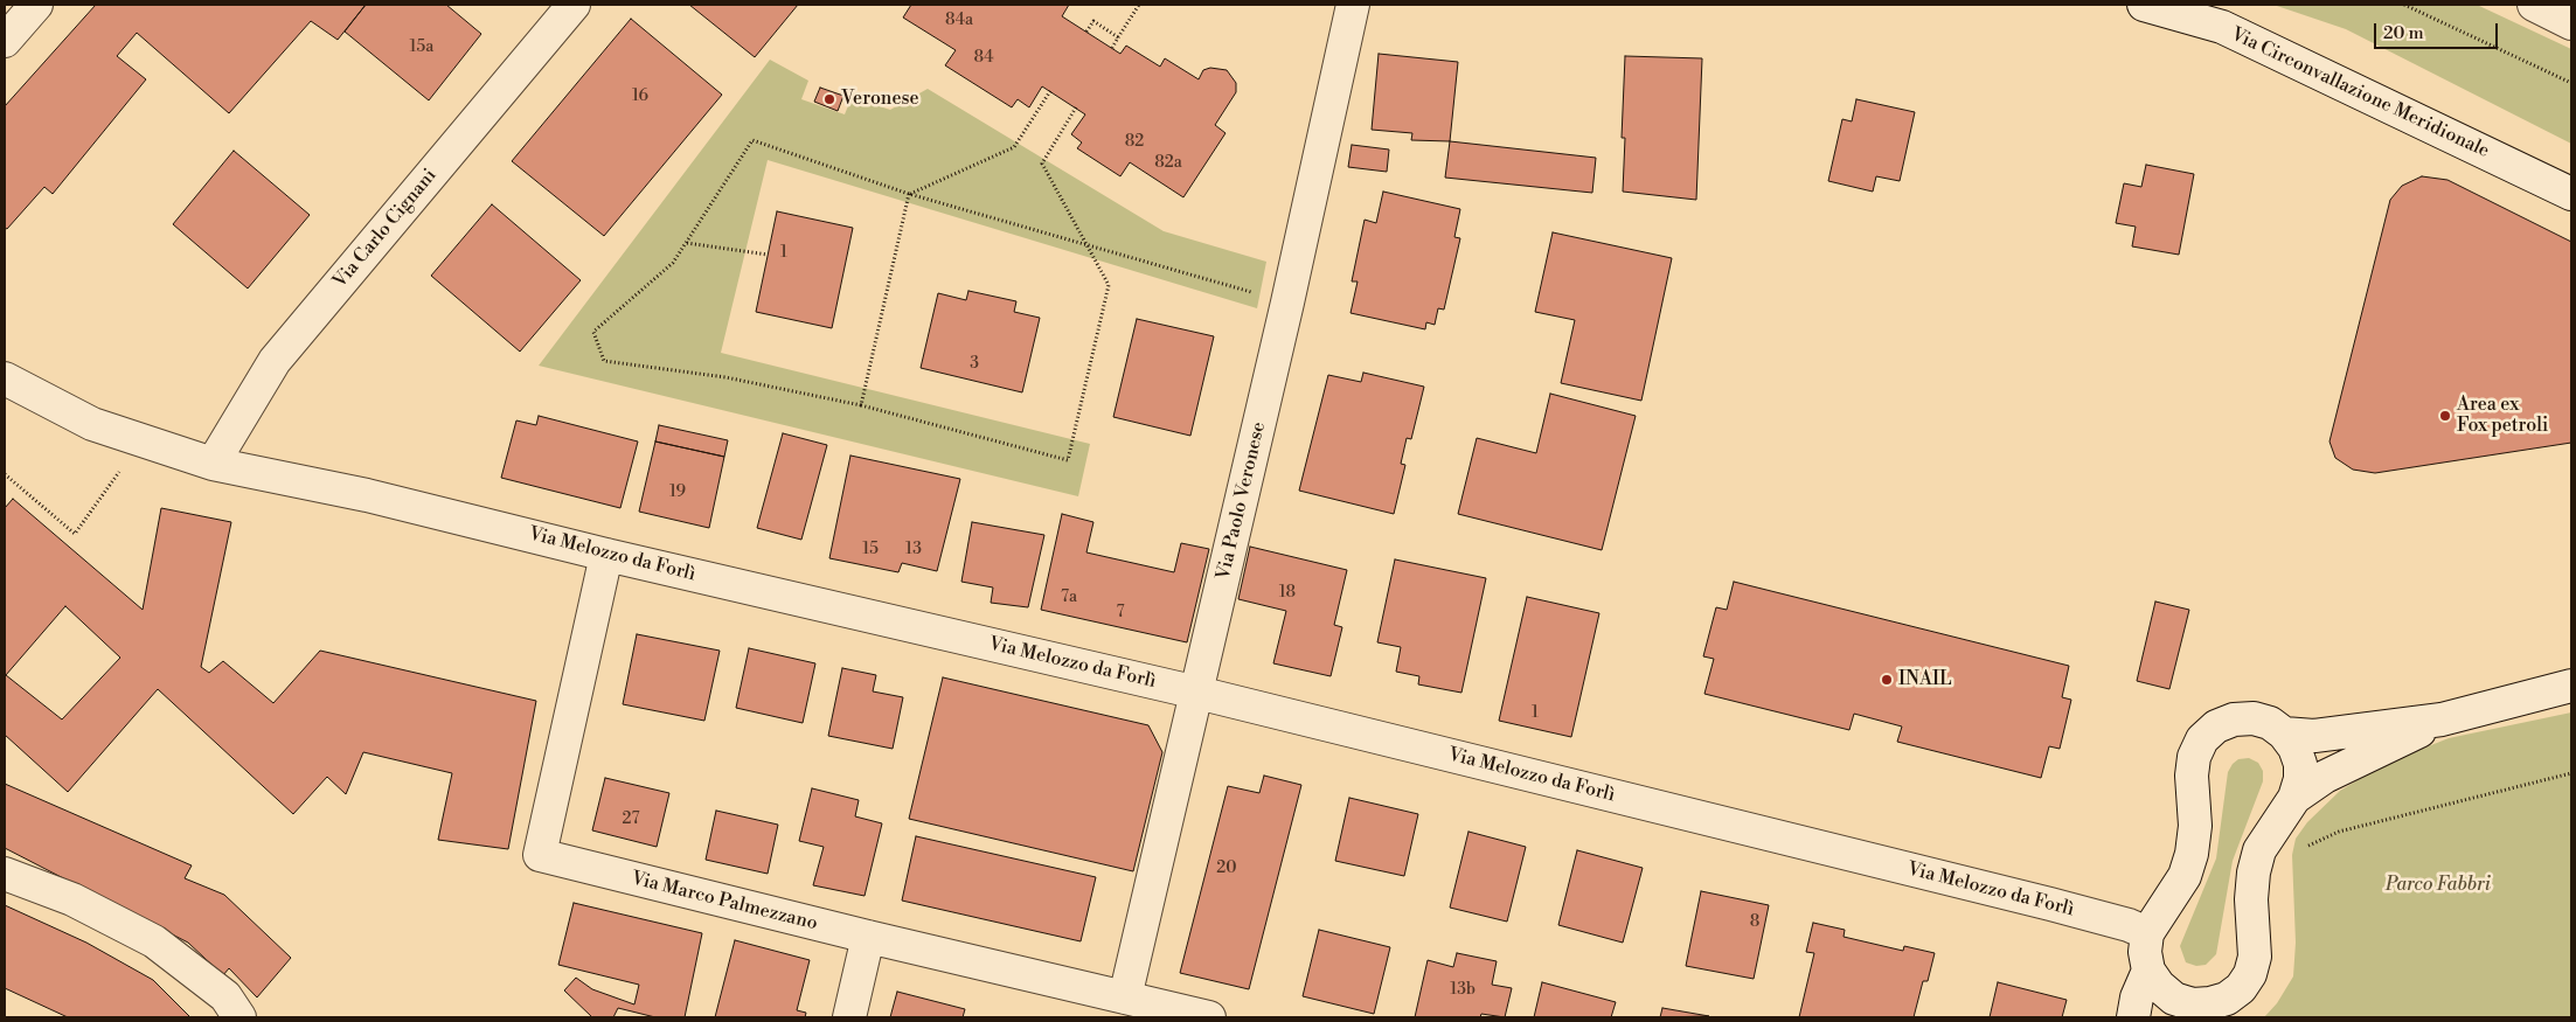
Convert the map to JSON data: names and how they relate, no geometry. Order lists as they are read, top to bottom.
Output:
{
  "streets": {
    "street": [
      "Via Circonvallazione Meridionale",
      "Via Carlo Cignani",
      "Via Paolo Veronese",
      "Via Melozzo da Forlì",
      "Via Marco Palmezzano"
    ]
  },
  "crossings": [
    ["Via Carlo Cignani", "Via Melozzo da Forlì"],
    ["Via Paolo Veronese", "Via Melozzo da Forlì"],
    ["Via Paolo Veronese", "Via Marco Palmezzano"],
    ["Via Melozzo da Forlì", "Via Marco Palmezzano"]
  ],
  "parks": ["Parco Fabbri"],
  "places": ["Veronese", "Area ex Fox petroli", "INAIL"],
  "house_numbers": [
    "84a",
    "15a",
    "84",
    "16",
    "82",
    "82a",
    "1",
    "3",
    "19",
    "15",
    "13",
    "18",
    "7a",
    "7",
    "1",
    "27",
    "20",
    "8",
    "13b"
  ],
  "scale_bar": "20 m"
}
